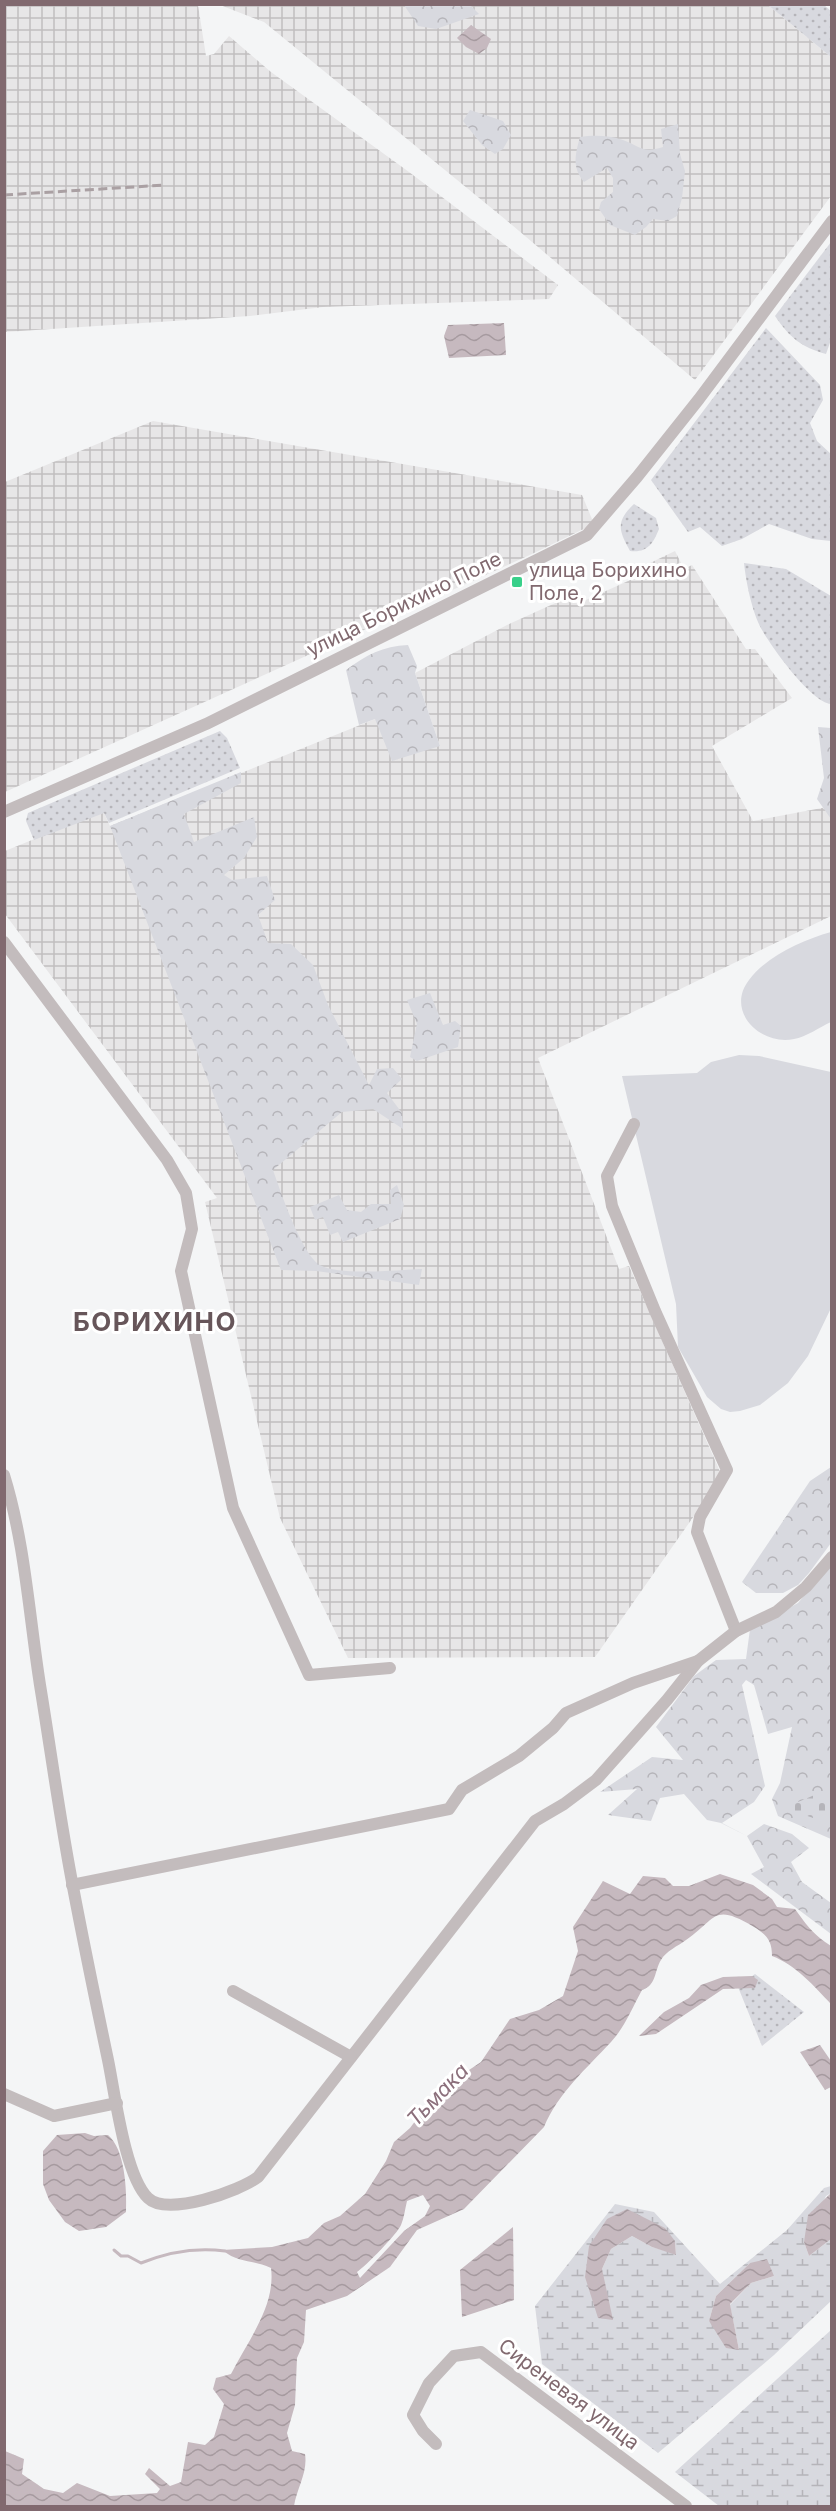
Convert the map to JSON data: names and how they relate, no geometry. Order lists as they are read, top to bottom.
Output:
{
  "streets": {
    "street": ["улица Борихино Поле", "Сиреневая улица"]
  },
  "districts": ["БОРИХИНО"],
  "water": ["Тьмака"],
  "places": {
    "transit": ["улица Борихино Поле, 2"]
  }
}
